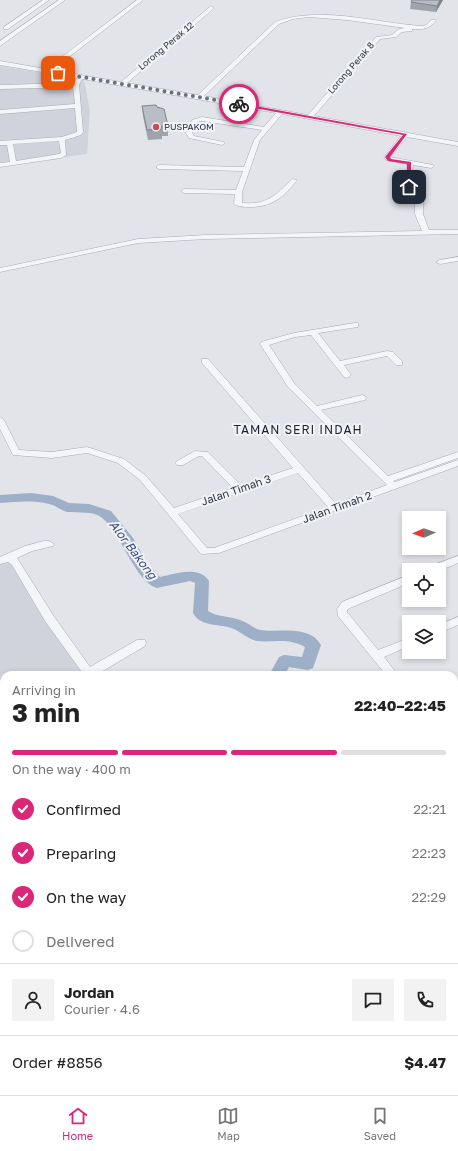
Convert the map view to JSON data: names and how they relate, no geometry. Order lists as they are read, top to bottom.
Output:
{
  "streets": {
    "street": [
      "Lorong Perak 12",
      "Lorong Perak 8",
      "Jalan Timah 3",
      "Jalan Timah 2"
    ]
  },
  "crossings": [
    ["Jalan Timah 3", "Jalan Timah 2"]
  ],
  "districts": ["TAMAN SERI INDAH"],
  "water": ["Alor Bakong"],
  "places": ["PUSPAKOM"],
  "north": "left",
  "page": {
    "heading": ["3 min", "Arriving in", "22:40–22:45"],
    "panel": [
      "Jordan",
      "Courier · 4.6",
      "Order #8856",
      "$4.47"
    ],
    "bar": "On the way · 400 m",
    "list": [
      ["Confirmed", "22:21"],
      ["Preparing", "22:23"],
      ["On the way", "22:29"],
      "Delivered"
    ],
    "tabs": ["Home", "Map", "Saved"]
  }
}
